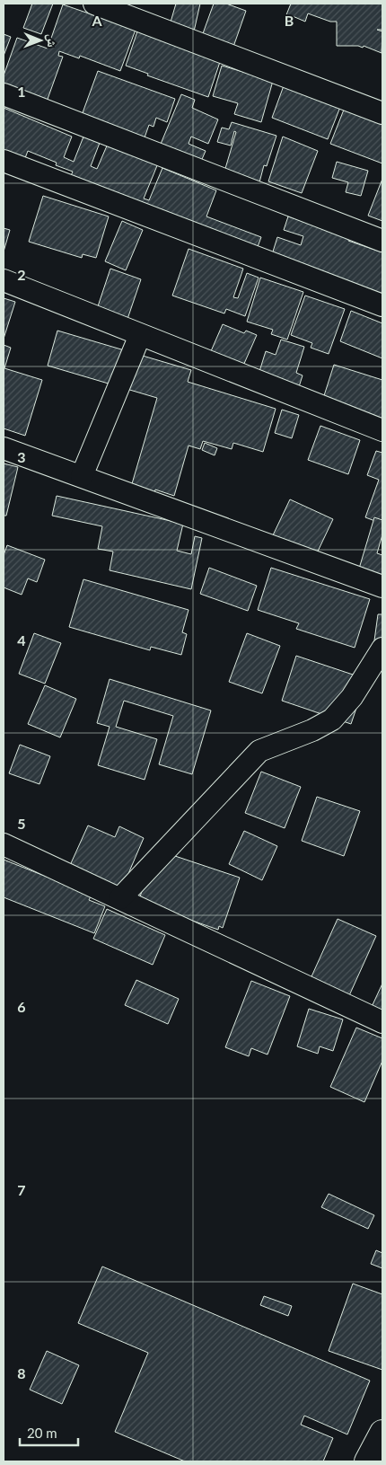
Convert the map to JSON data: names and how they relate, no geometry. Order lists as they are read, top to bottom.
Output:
{
  "scale_bar": "20 m",
  "north": "right",
  "grid": {
    "columns": ["A", "B"],
    "rows": [
      "1",
      "2",
      "3",
      "4",
      "5",
      "6",
      "7",
      "8"
    ]
  }
}
